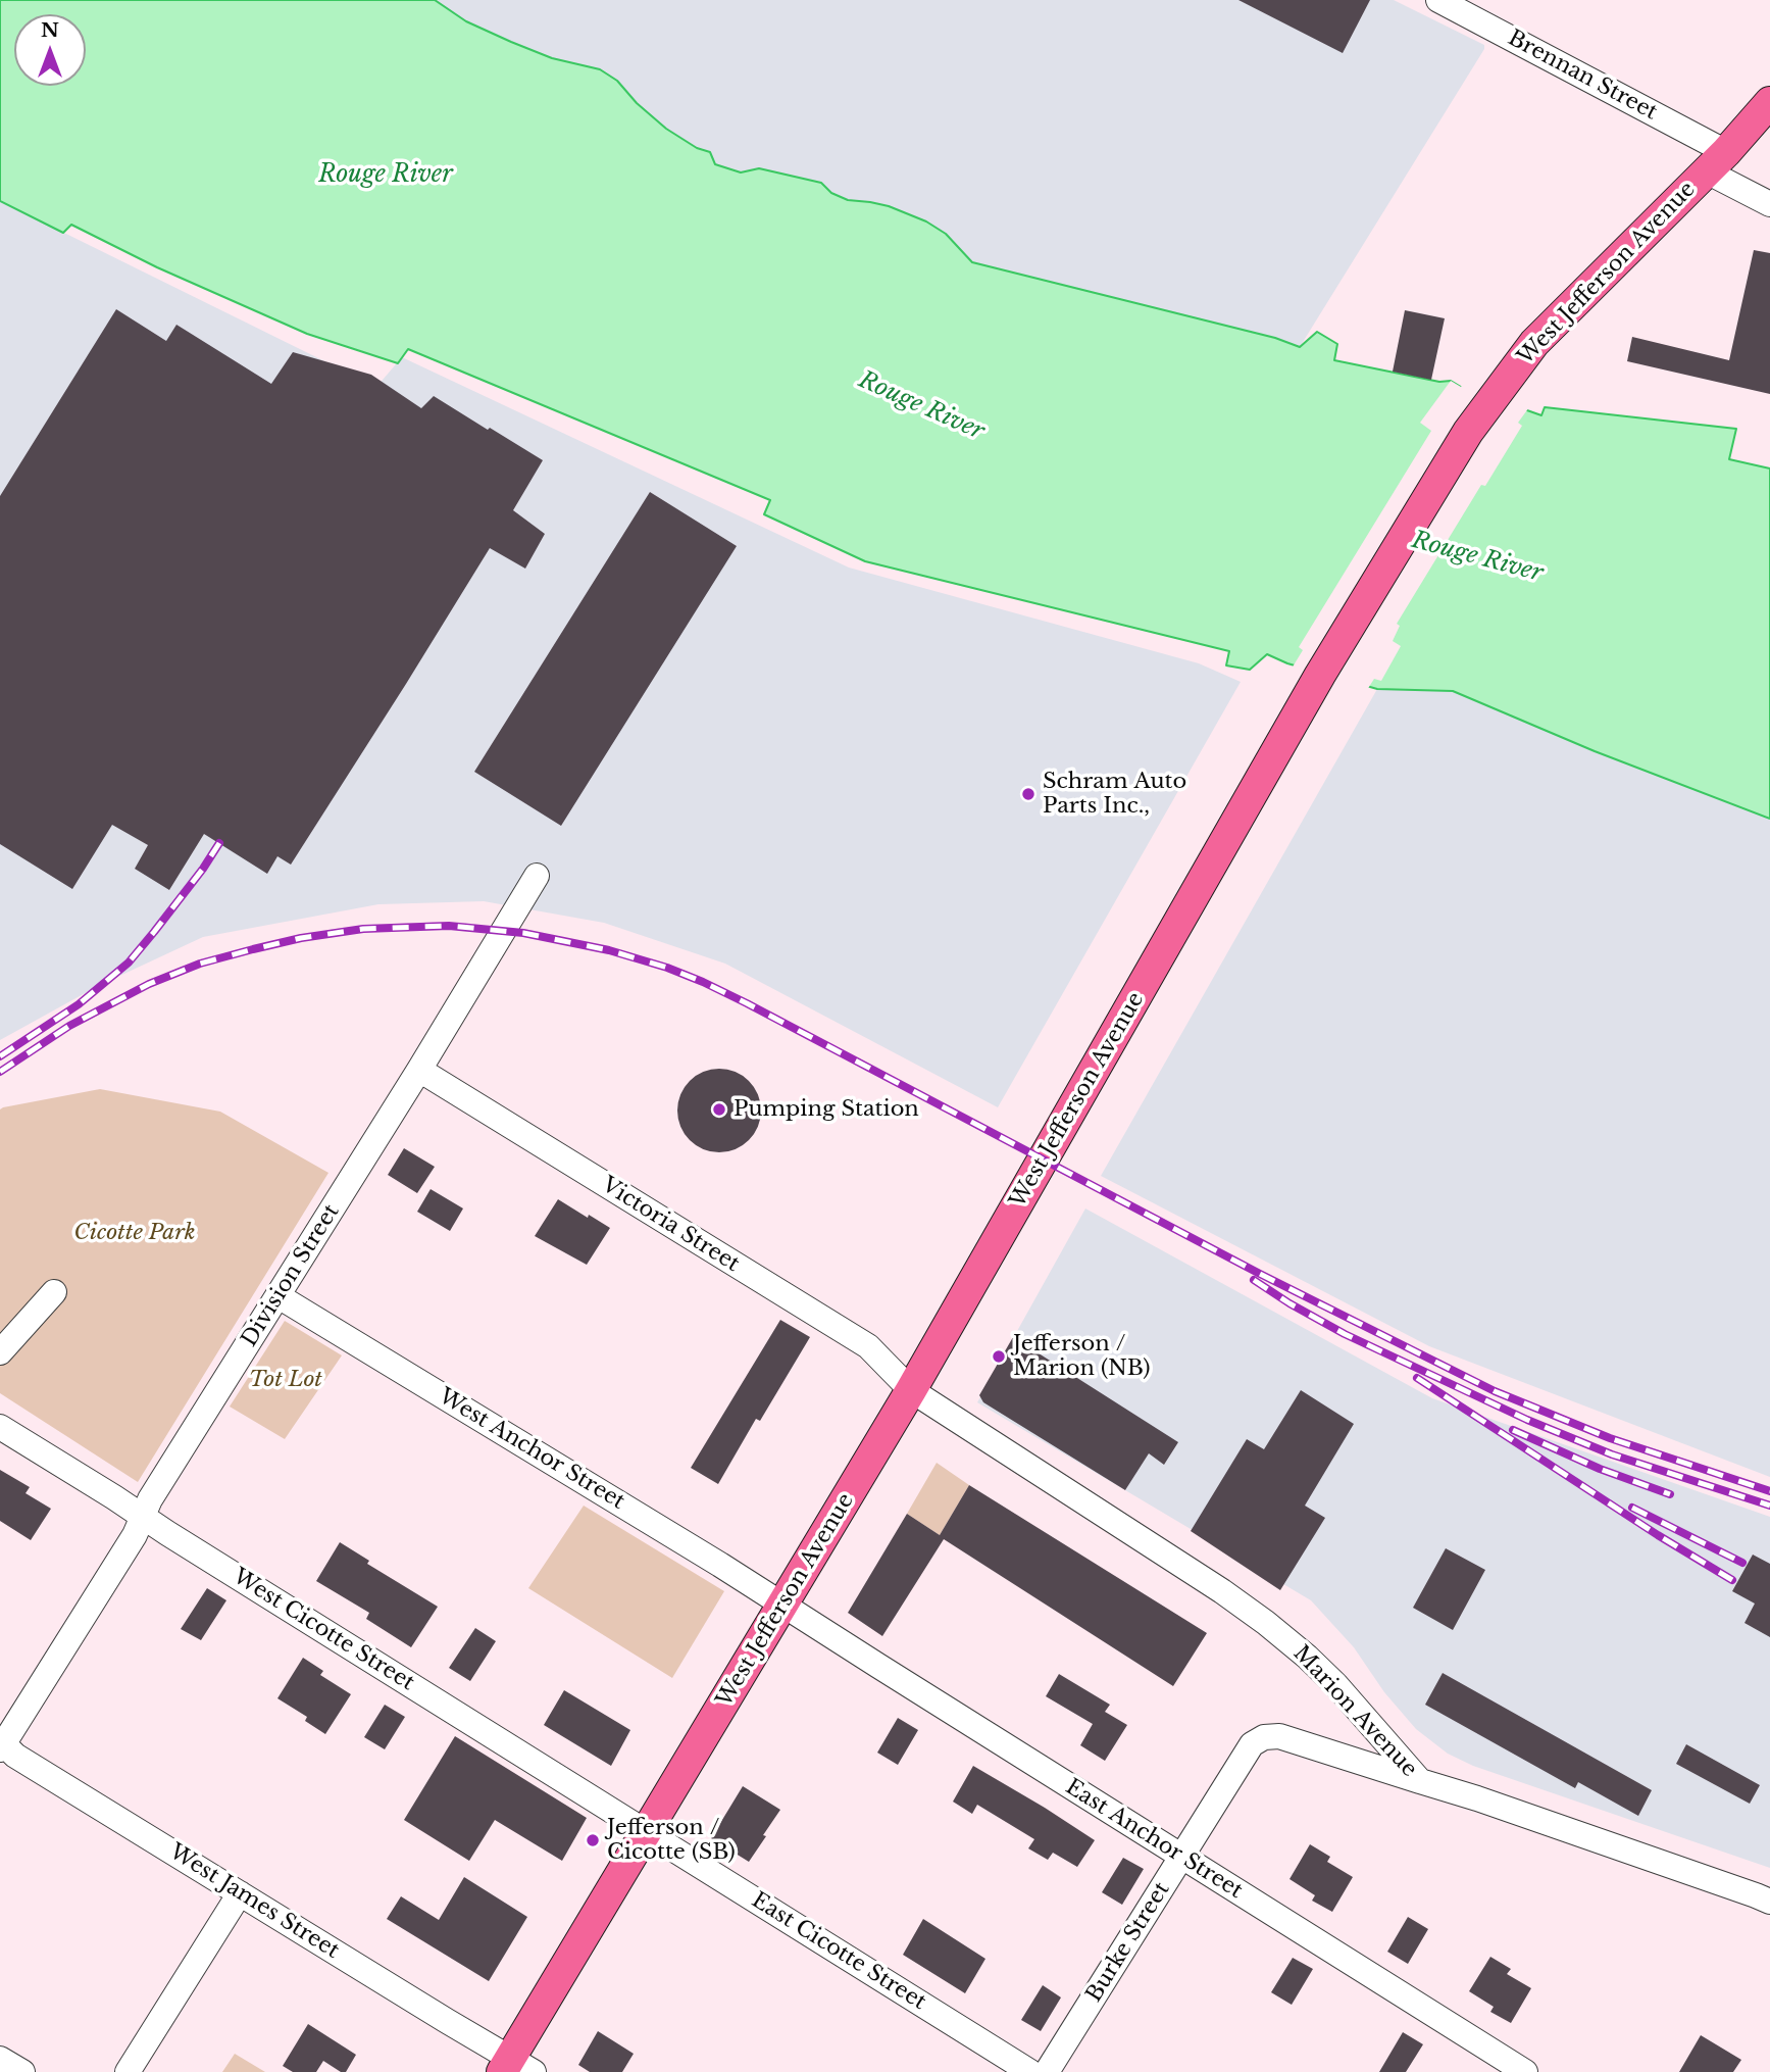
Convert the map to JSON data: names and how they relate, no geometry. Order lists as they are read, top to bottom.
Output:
{
  "streets": {
    "main road": ["West Jefferson Avenue"],
    "street": [
      "Brennan Street",
      "Victoria Street",
      "Division Street",
      "West Anchor Street",
      "West Cicotte Street",
      "Marion Avenue",
      "East Anchor Street",
      "West James Street",
      "Burke Street",
      "East Cicotte Street"
    ]
  },
  "crossings": [
    ["Brennan Street", "West Jefferson Avenue"],
    ["West Jefferson Avenue", "Victoria Street"],
    ["West Jefferson Avenue", "West Anchor Street"],
    ["West Jefferson Avenue", "West Cicotte Street"],
    ["West Jefferson Avenue", "Marion Avenue"],
    ["West Jefferson Avenue", "East Anchor Street"],
    ["West Jefferson Avenue", "West James Street"],
    ["West Jefferson Avenue", "East Cicotte Street"],
    ["Victoria Street", "Division Street"],
    ["Victoria Street", "Marion Avenue"],
    ["Division Street", "West Anchor Street"],
    ["Division Street", "West Cicotte Street"],
    ["Division Street", "West James Street"],
    ["West Anchor Street", "East Anchor Street"],
    ["West Cicotte Street", "East Cicotte Street"],
    ["Marion Avenue", "Burke Street"],
    ["East Anchor Street", "Burke Street"]
  ],
  "water": ["Rouge River"],
  "parks": ["Cicotte Park", "Tot Lot"],
  "places": [
    "Schram Auto Parts Inc.,",
    "Pumping Station",
    "Jefferson / Marion (NB)",
    "Jefferson / Cicotte (SB)"
  ],
  "north": "top"
}
